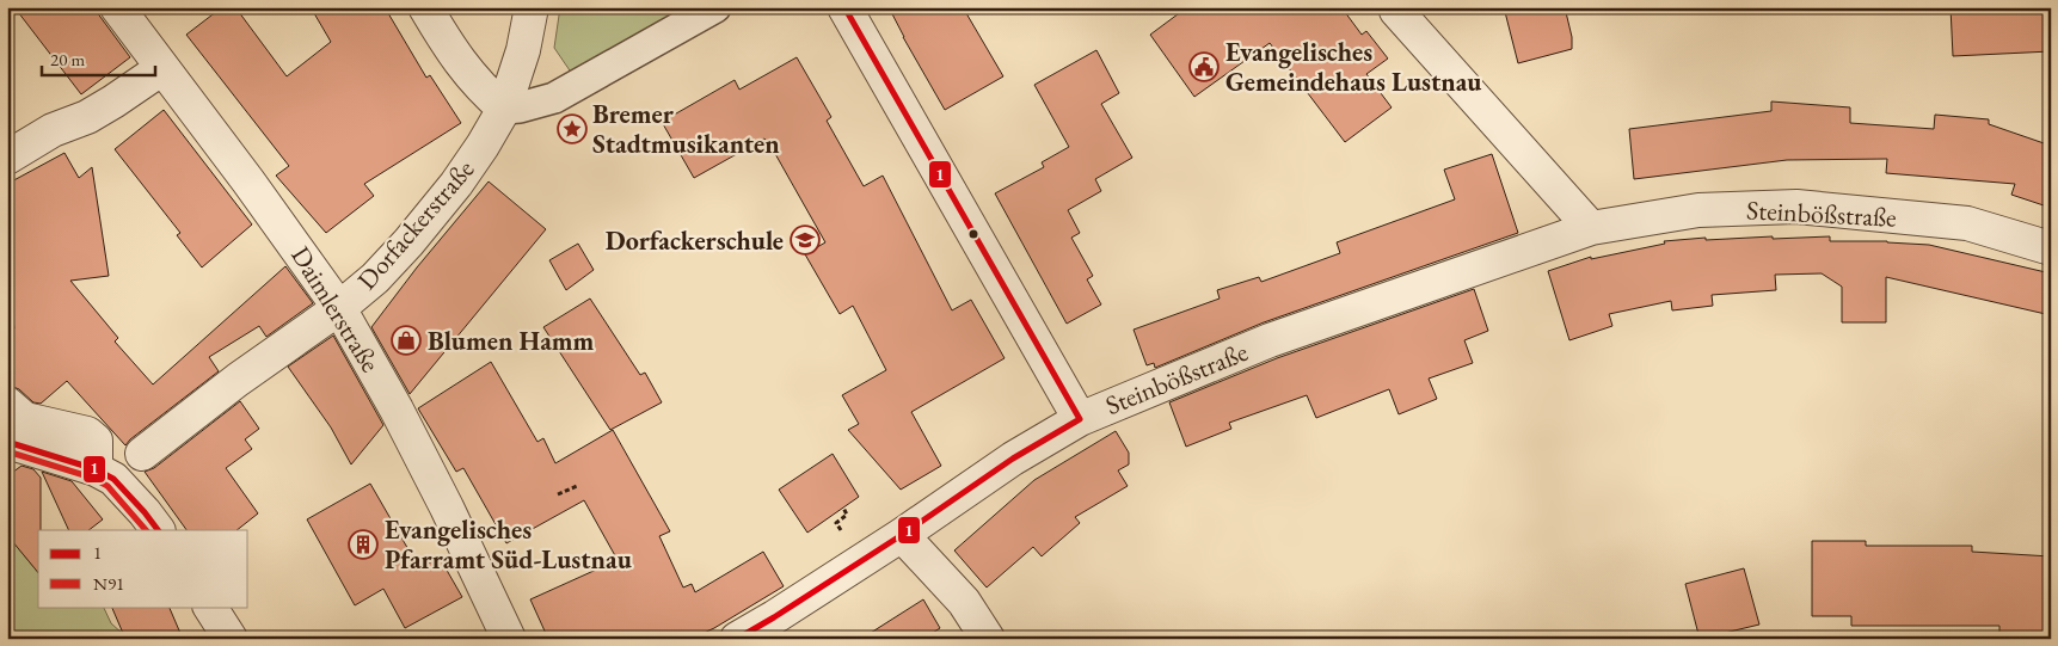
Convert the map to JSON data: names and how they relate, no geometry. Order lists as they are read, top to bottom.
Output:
{
  "streets": {
    "street": ["Steinbößstraße", "Dorfackerstraße", "Daimlerstraße"]
  },
  "crossings": [
    ["Dorfackerstraße", "Daimlerstraße"]
  ],
  "places": {
    "public building": ["Evangelisches Gemeindehaus Lustnau"],
    "place": ["Bremer Stadtmusikanten"],
    "school or university": ["Dorfackerschule"],
    "shop": ["Blumen Hamm"],
    "building": ["Evangelisches Pfarramt Süd-Lustnau"]
  },
  "lines": ["transit line 1", "transit line N91"],
  "legend": ["1", "N91"],
  "scale_bar": "20 m"
}
